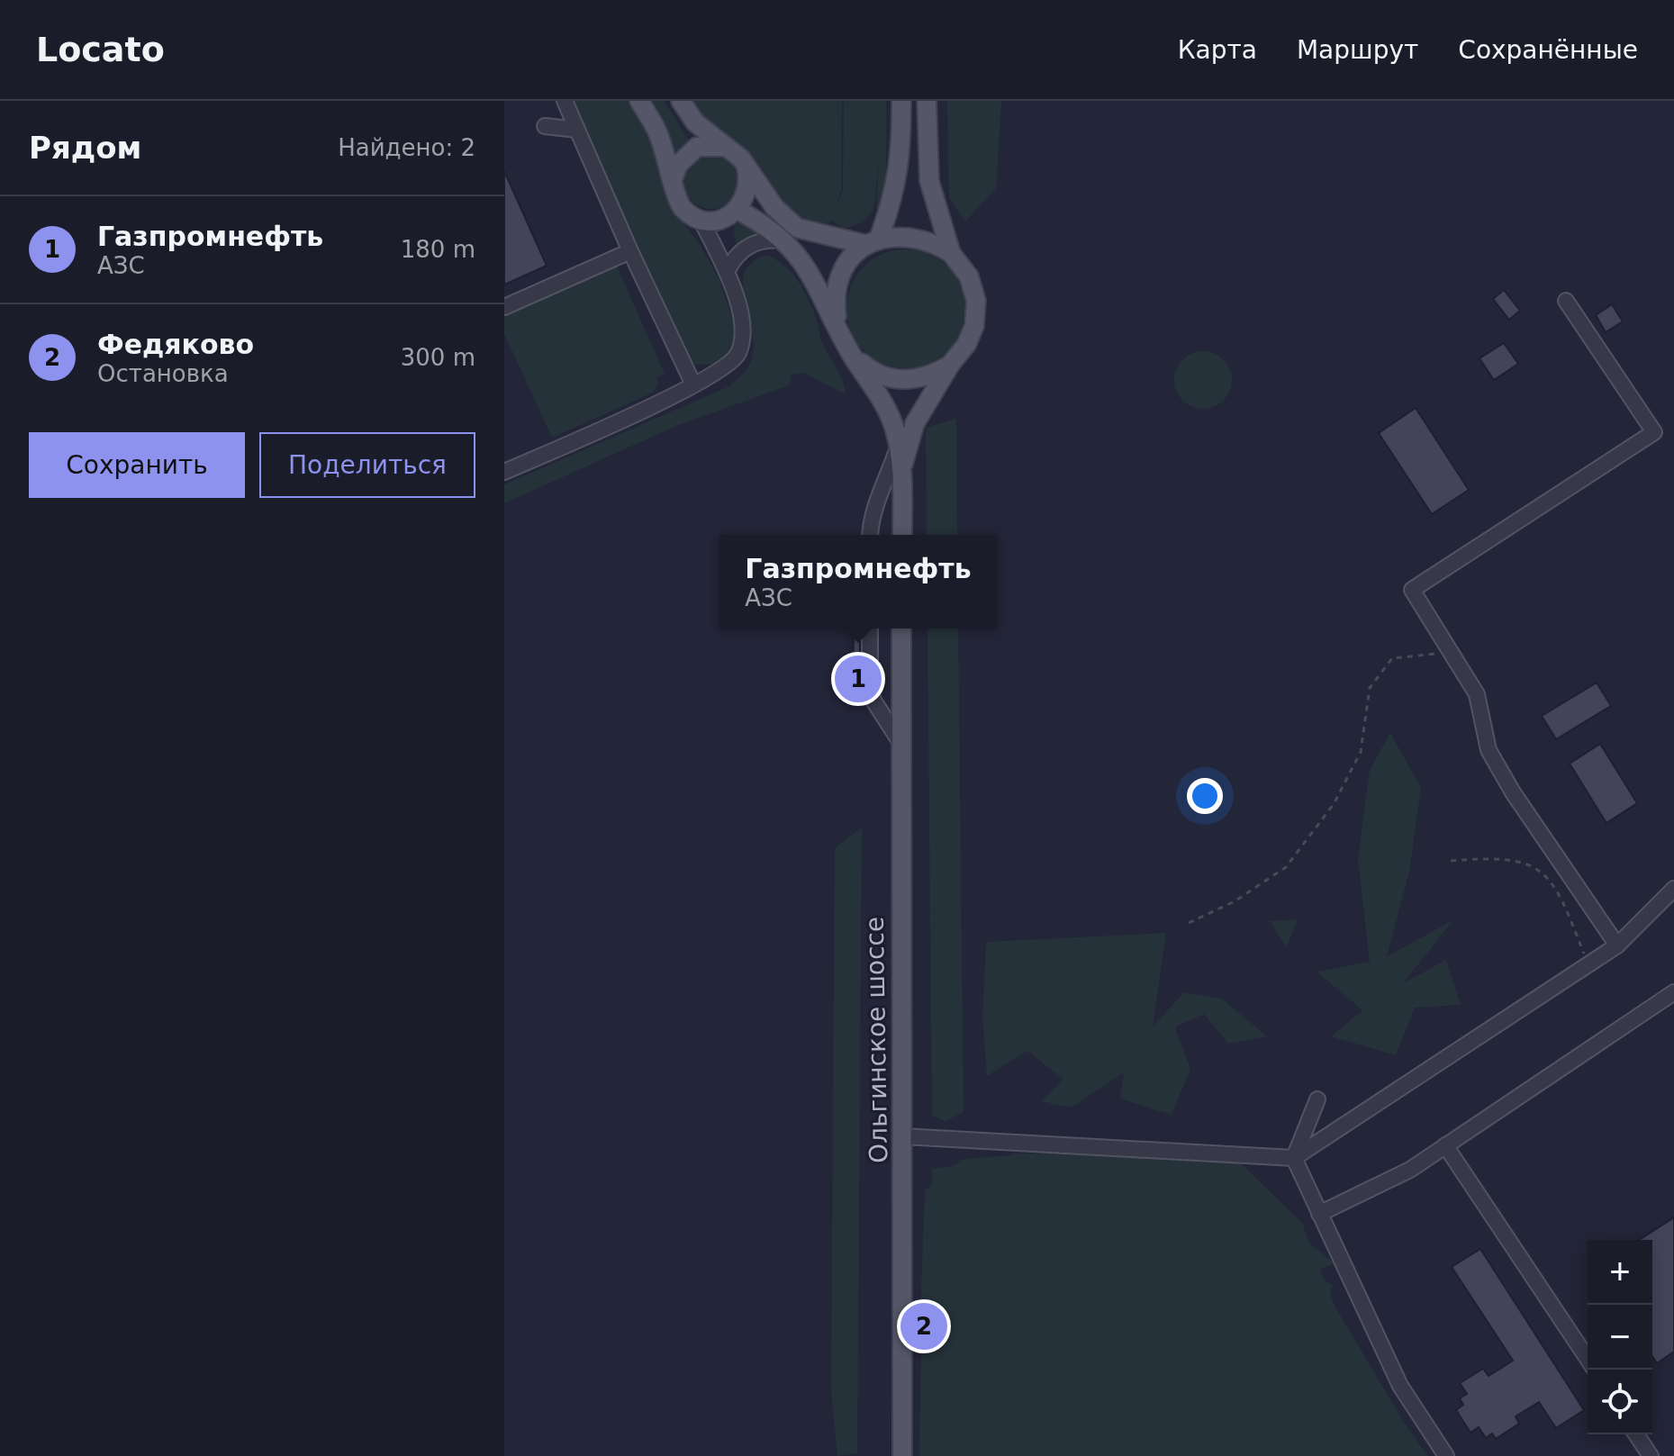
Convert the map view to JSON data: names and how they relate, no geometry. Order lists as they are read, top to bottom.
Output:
{
  "streets": {
    "main road": ["Ольгинское шоссе"]
  },
  "page": {
    "header": "Locato",
    "nav": ["Карта", "Маршрут", "Сохранённые"],
    "heading": ["Рядом", "Найдено: 2"],
    "list": [
      {
        "mark": "1",
        "name": "Газпромнефть",
        "note": "АЗС",
        "value": "180 m"
      },
      {
        "mark": "2",
        "name": "Федяково",
        "note": "Остановка",
        "value": "300 m"
      }
    ],
    "buttons": ["Сохранить", "Поделиться"],
    "popup": ["Газпромнефть", "АЗС"],
    "pins": ["1", "2"],
    "map_buttons": ["+", "−"]
  }
}
